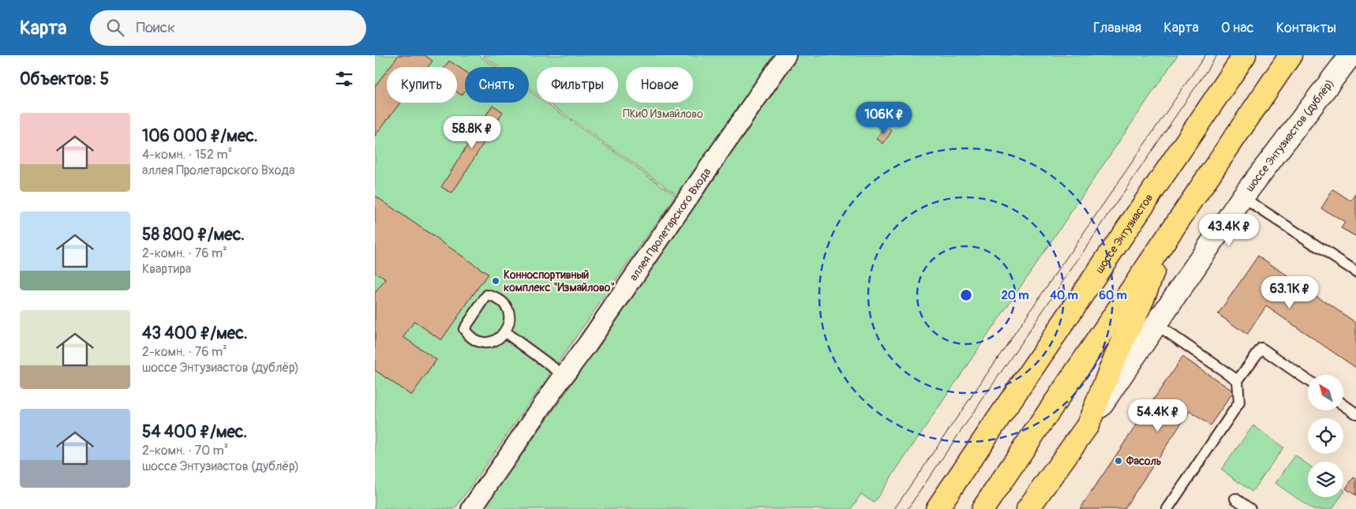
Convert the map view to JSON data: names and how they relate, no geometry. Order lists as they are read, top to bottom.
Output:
{
  "streets": {
    "main road": ["шоссе Энтузиастов (дублёр)", "шоссе Энтузиастов"],
    "street": ["аллея Пролетарского Входа"]
  },
  "parks": ["ПКиО Измайлово"],
  "places": ["Конноспортивный комплекс \"Измайлово\"", "Фасоль"],
  "north": "top left",
  "page": {
    "header": "Карта",
    "search": "Поиск",
    "nav": [
      "Главная",
      "Карта",
      "О нас",
      "Контакты"
    ],
    "heading": "Объектов: 5",
    "chip": [
      "Купить",
      "Снять",
      "Фильтры",
      "Новое"
    ],
    "price": [
      "106K ₽",
      "58.8K ₽",
      "43.4K ₽",
      "63.1K ₽",
      "54.4K ₽"
    ],
    "list": [
      {
        "name": "106 000 ₽/мес.",
        "note": "4-комн. · 152 m² · аллея Пролетарского Входа"
      },
      {
        "name": "58 800 ₽/мес.",
        "note": "2-комн. · 76 m² · Квартира"
      },
      {
        "name": "43 400 ₽/мес.",
        "note": "2-комн. · 76 m² · шоссе Энтузиастов (дублёр)"
      },
      {
        "name": "54 400 ₽/мес.",
        "note": "2-комн. · 70 m² · шоссе Энтузиастов (дублёр)"
      }
    ]
  },
  "rings": ["20 m", "40 m", "60 m"]
}
